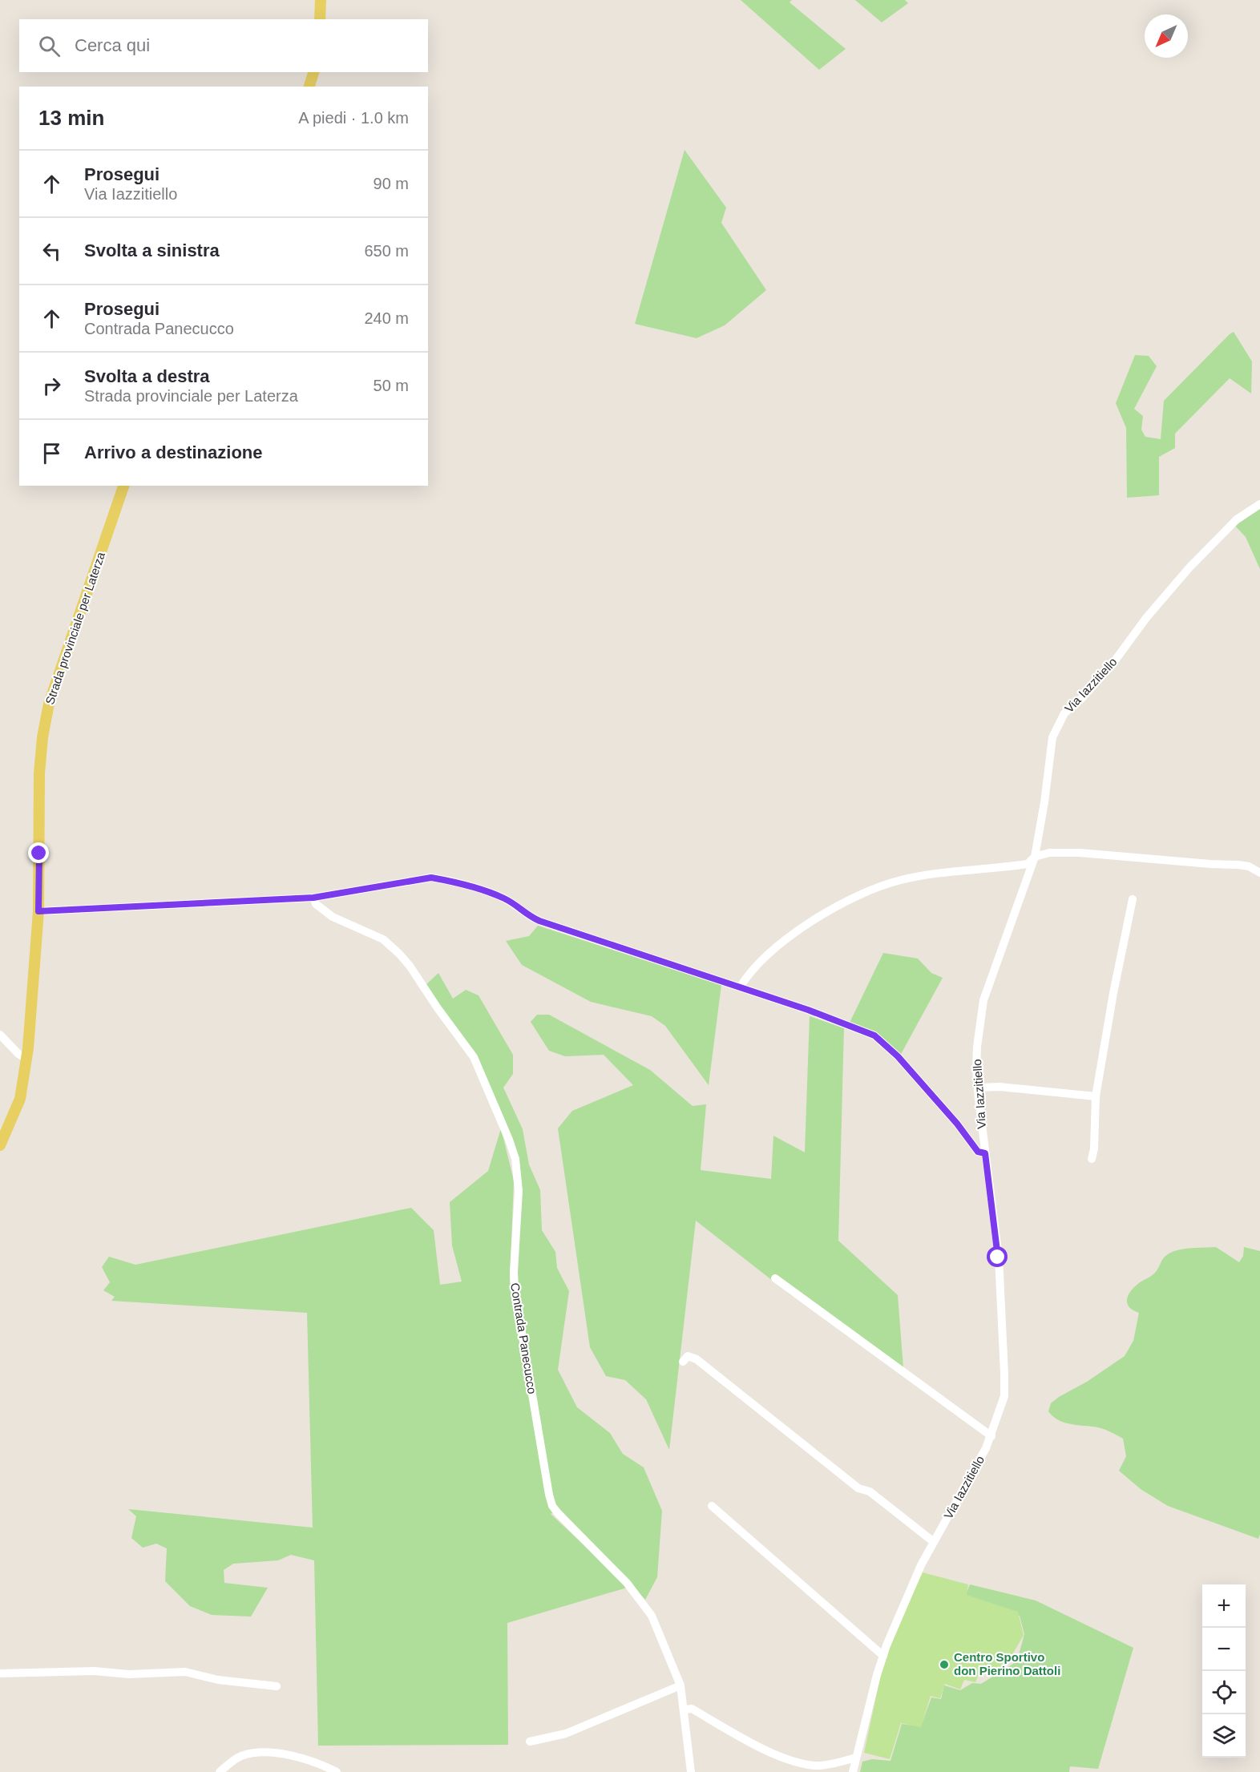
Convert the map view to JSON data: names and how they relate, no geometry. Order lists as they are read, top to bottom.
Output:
{
  "streets": {
    "main road": ["Strada provinciale per Laterza"],
    "street": ["Via Iazzitiello", "Contrada Panecucco"]
  },
  "places": ["Centro Sportivo don Pierino Dattoli"],
  "north": "bottom left",
  "page": {
    "search": "Cerca qui",
    "heading": ["13 min", "A piedi · 1.0 km"],
    "list": [
      ["Prosegui", "Via Iazzitiello", "90 m"],
      ["Svolta a sinistra", "650 m"],
      ["Prosegui", "Contrada Panecucco", "240 m"],
      ["Svolta a destra", "Strada provinciale per Laterza", "50 m"],
      "Arrivo a destinazione"
    ],
    "map_buttons": ["+", "−"]
  }
}
